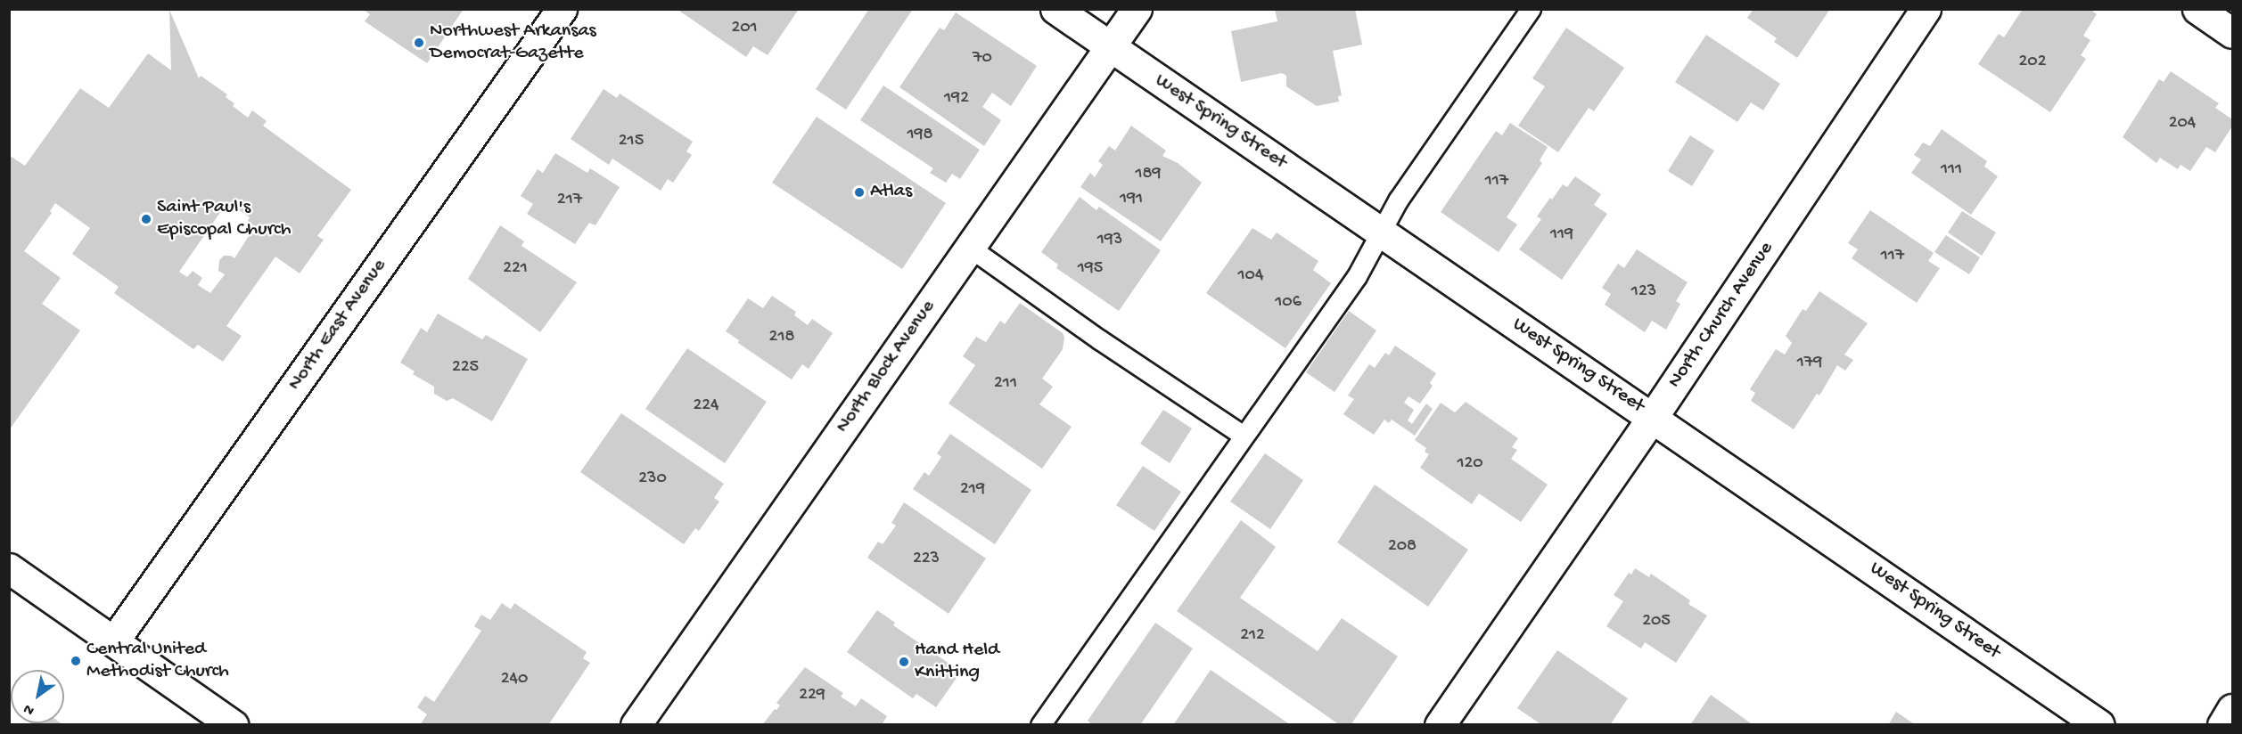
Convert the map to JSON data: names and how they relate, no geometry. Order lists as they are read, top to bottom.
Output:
{
  "streets": {
    "street": [
      "West Spring Street",
      "North Church Avenue",
      "North East Avenue",
      "North Block Avenue"
    ]
  },
  "crossings": [
    ["West Spring Street", "North Church Avenue"],
    ["West Spring Street", "North Block Avenue"]
  ],
  "places": [
    "Northwest Arkansas Democrat-Gazette",
    "Atlas",
    "Saint Paul's Episcopal Church",
    "Central United Methodist Church",
    "Hand Held Knitting"
  ],
  "house_numbers": [
    "201",
    "70",
    "202",
    "192",
    "204",
    "198",
    "215",
    "111",
    "189",
    "117",
    "191",
    "217",
    "119",
    "193",
    "117",
    "221",
    "195",
    "104",
    "123",
    "106",
    "218",
    "179",
    "225",
    "211",
    "224",
    "120",
    "230",
    "219",
    "208",
    "223",
    "205",
    "212",
    "240",
    "229"
  ],
  "north": "bottom left"
}
